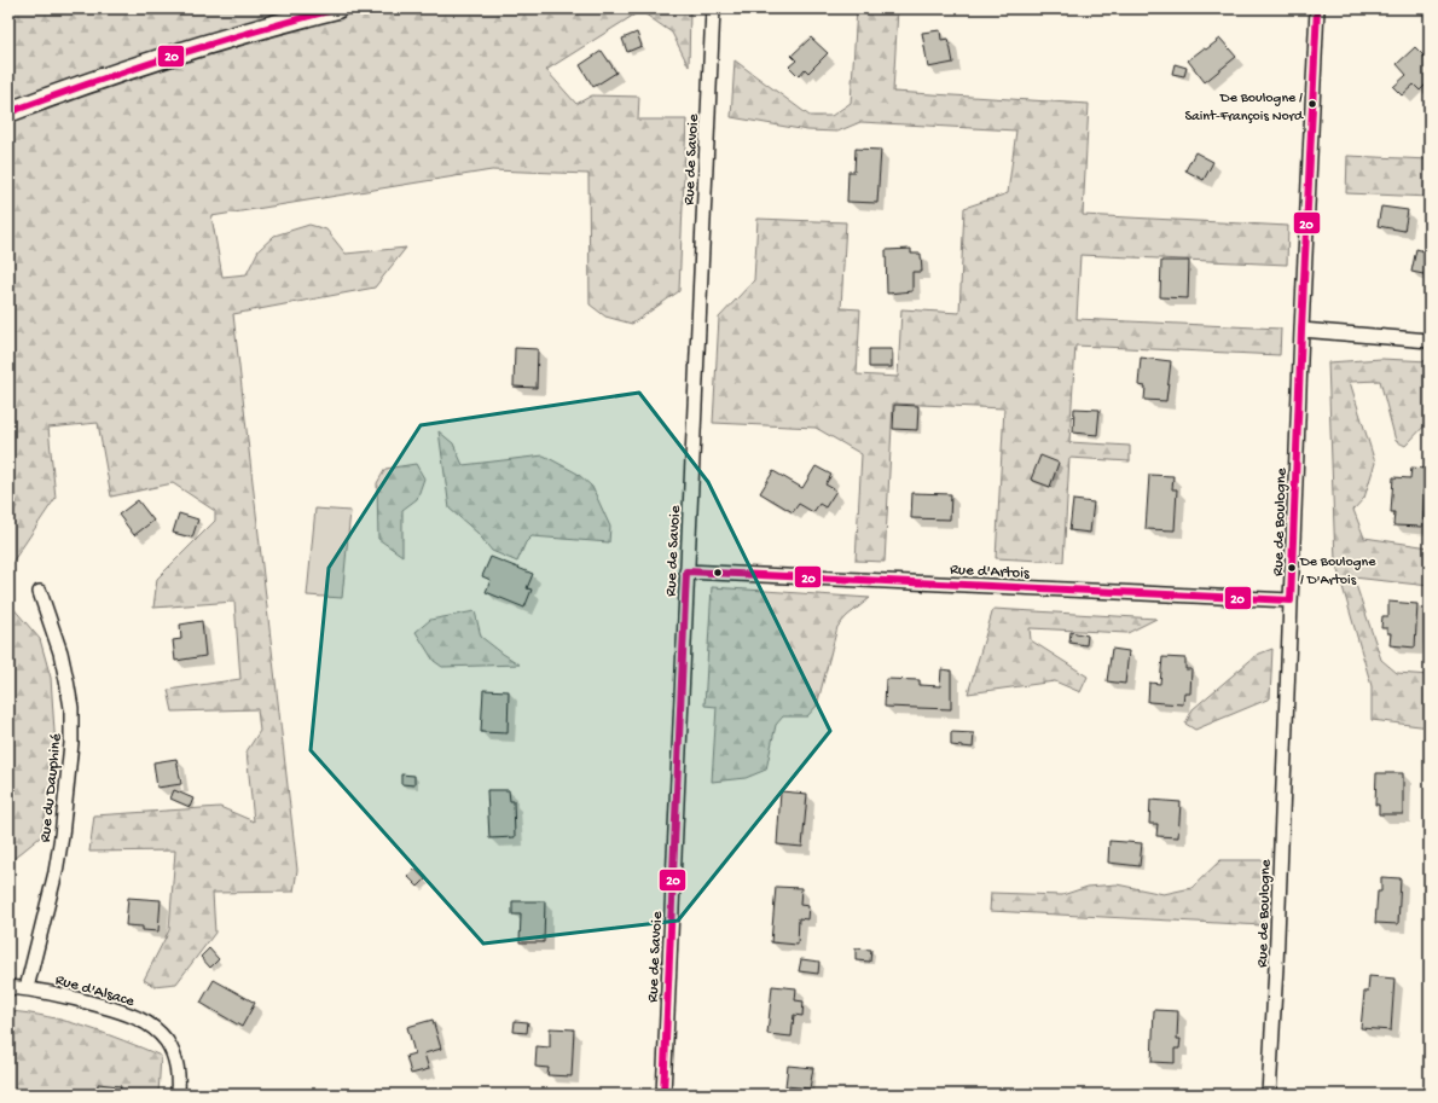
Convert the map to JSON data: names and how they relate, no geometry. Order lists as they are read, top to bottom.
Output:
{
  "streets": {
    "street": [
      "Rue de Savoie",
      "Rue de Boulogne",
      "Rue d'Artois",
      "Rue du Dauphiné",
      "Rue d'Alsace"
    ]
  },
  "crossings": [
    ["Rue de Savoie", "Rue d'Artois"],
    ["Rue de Boulogne", "Rue d'Artois"],
    ["Rue du Dauphiné", "Rue d'Alsace"]
  ],
  "places": ["De Boulogne / Saint-François Nord", "De Boulogne / D'Artois"],
  "lines": ["transit line 20"]
}
